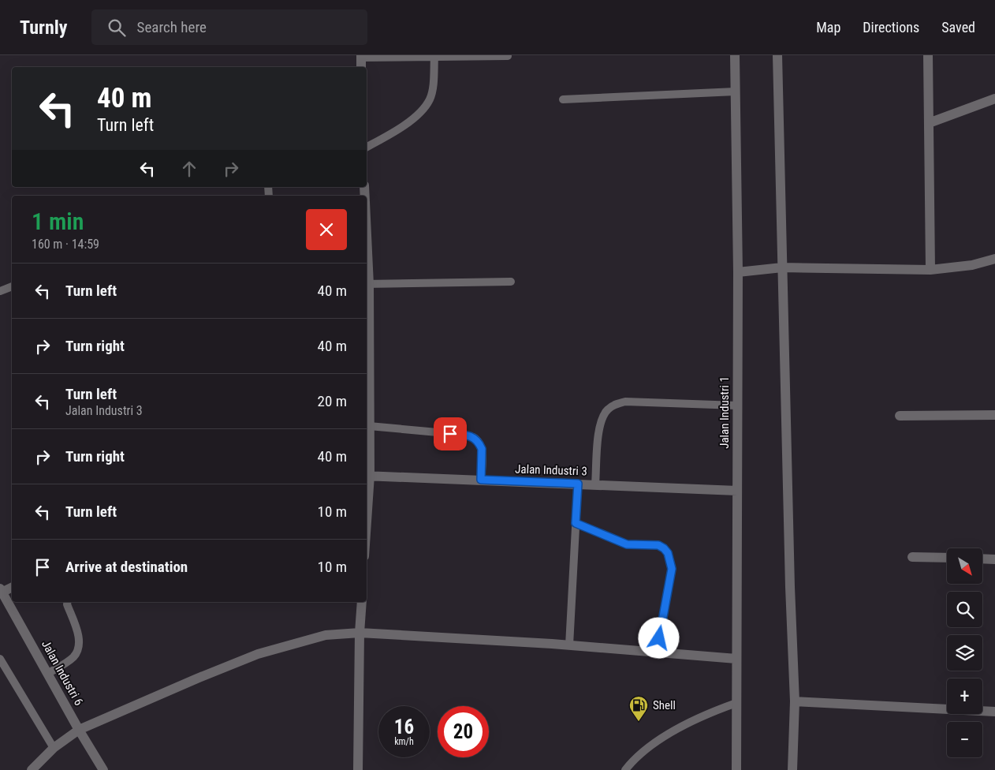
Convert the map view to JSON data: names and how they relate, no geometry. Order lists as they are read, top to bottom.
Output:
{
  "streets": {
    "street": ["Jalan Industri 1", "Jalan Industri 3", "Jalan Industri 6"]
  },
  "crossings": [
    ["Jalan Industri 1", "Jalan Industri 3"]
  ],
  "places": {
    "fuel station": ["Shell"]
  },
  "north": "bottom right",
  "page": {
    "header": "Turnly",
    "search": "Search here",
    "nav": ["Map", "Directions", "Saved"],
    "turn": ["40 m", "Turn left"],
    "heading": ["1 min", "160 m · 14:59"],
    "list": [
      {
        "name": "Turn left",
        "value": "40 m"
      },
      {
        "name": "Turn right",
        "value": "40 m"
      },
      {
        "name": "Turn left",
        "note": "Jalan Industri 3",
        "value": "20 m"
      },
      {
        "name": "Turn right",
        "value": "40 m"
      },
      {
        "name": "Turn left",
        "value": "10 m"
      },
      {
        "name": "Arrive at destination",
        "value": "10 m"
      }
    ],
    "map_buttons": ["+", "−"],
    "speed": "16 km/h",
    "limit": "20"
  }
}
